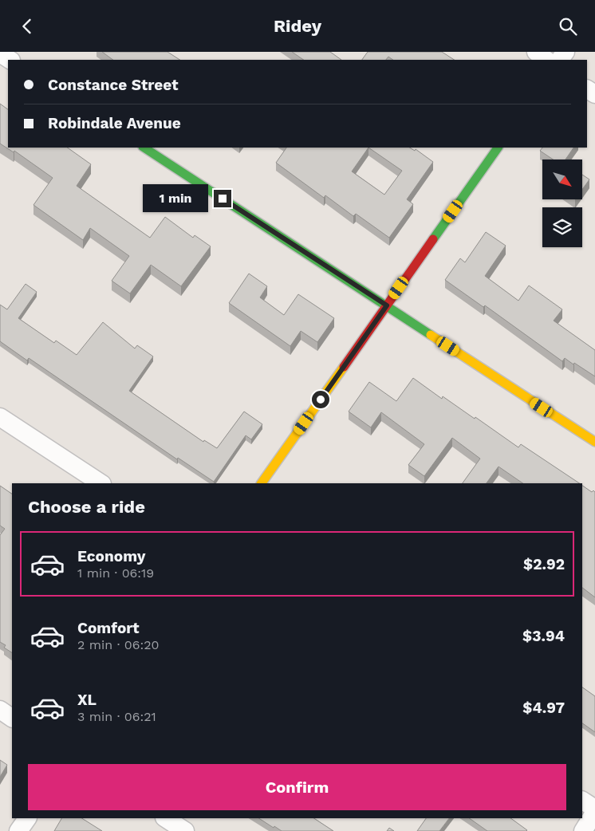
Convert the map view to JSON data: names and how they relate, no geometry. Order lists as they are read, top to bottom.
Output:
{
  "north": "bottom right",
  "page": {
    "header": "Ridey",
    "banner": ["Constance Street", "Robindale Avenue"],
    "bubble": "1 min",
    "heading": "Choose a ride",
    "list": [
      {
        "name": "Economy",
        "note": "1 min · 06:19",
        "value": "$2.92"
      },
      {
        "name": "Comfort",
        "note": "2 min · 06:20",
        "value": "$3.94"
      },
      {
        "name": "XL",
        "note": "3 min · 06:21",
        "value": "$4.97"
      }
    ],
    "buttons": "Confirm"
  }
}
